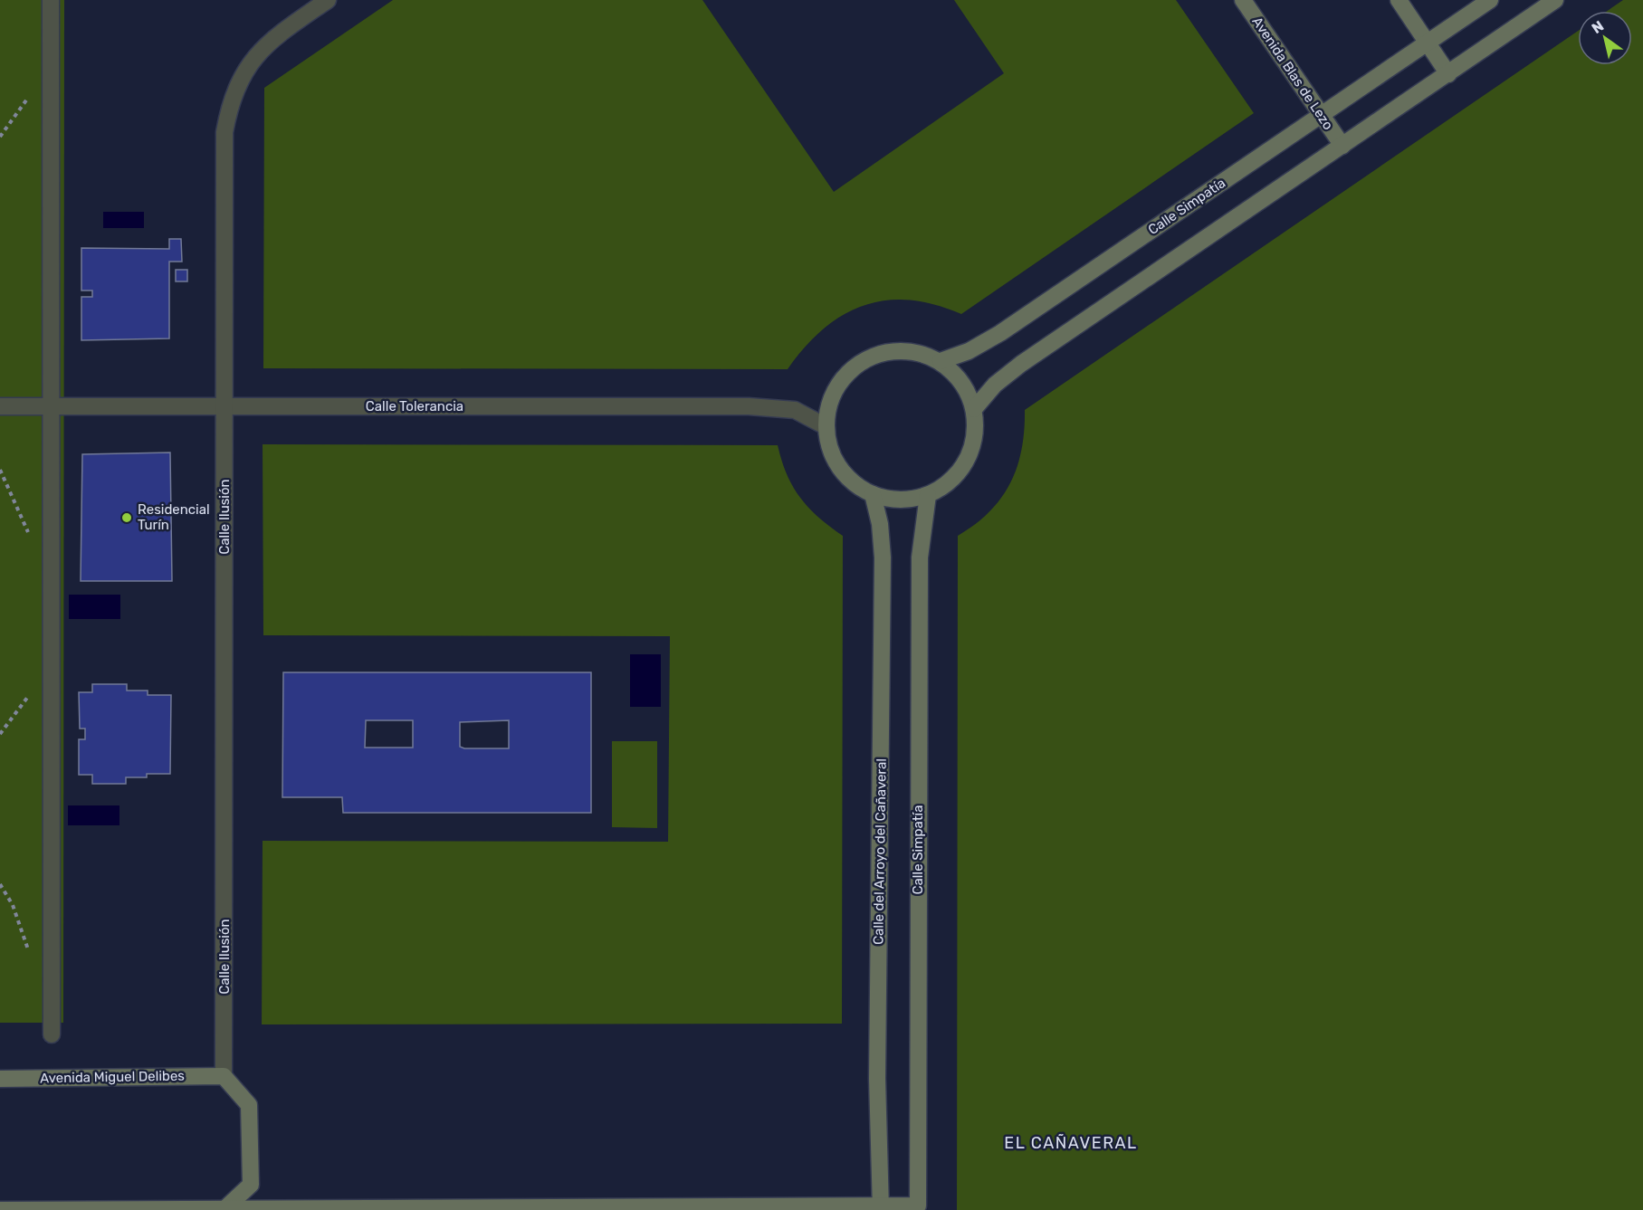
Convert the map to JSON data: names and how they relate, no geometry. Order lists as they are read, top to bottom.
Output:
{
  "streets": {
    "main road": [
      "Avenida Blas de Lezo",
      "Calle Simpatía",
      "Calle del Arroyo del Cañaveral",
      "Avenida Miguel Delibes"
    ],
    "street": ["Calle Tolerancia", "Calle Ilusión"]
  },
  "crossings": [
    ["Avenida Blas de Lezo", "Calle Simpatía"],
    ["Calle Simpatía", "Calle Tolerancia"],
    ["Calle Simpatía", "Calle del Arroyo del Cañaveral"],
    ["Calle Tolerancia", "Calle Ilusión"],
    ["Calle Tolerancia", "Calle del Arroyo del Cañaveral"],
    ["Calle Ilusión", "Avenida Miguel Delibes"]
  ],
  "districts": ["EL CAÑAVERAL"],
  "places": ["Residencial Turín"],
  "north": "top left"
}
